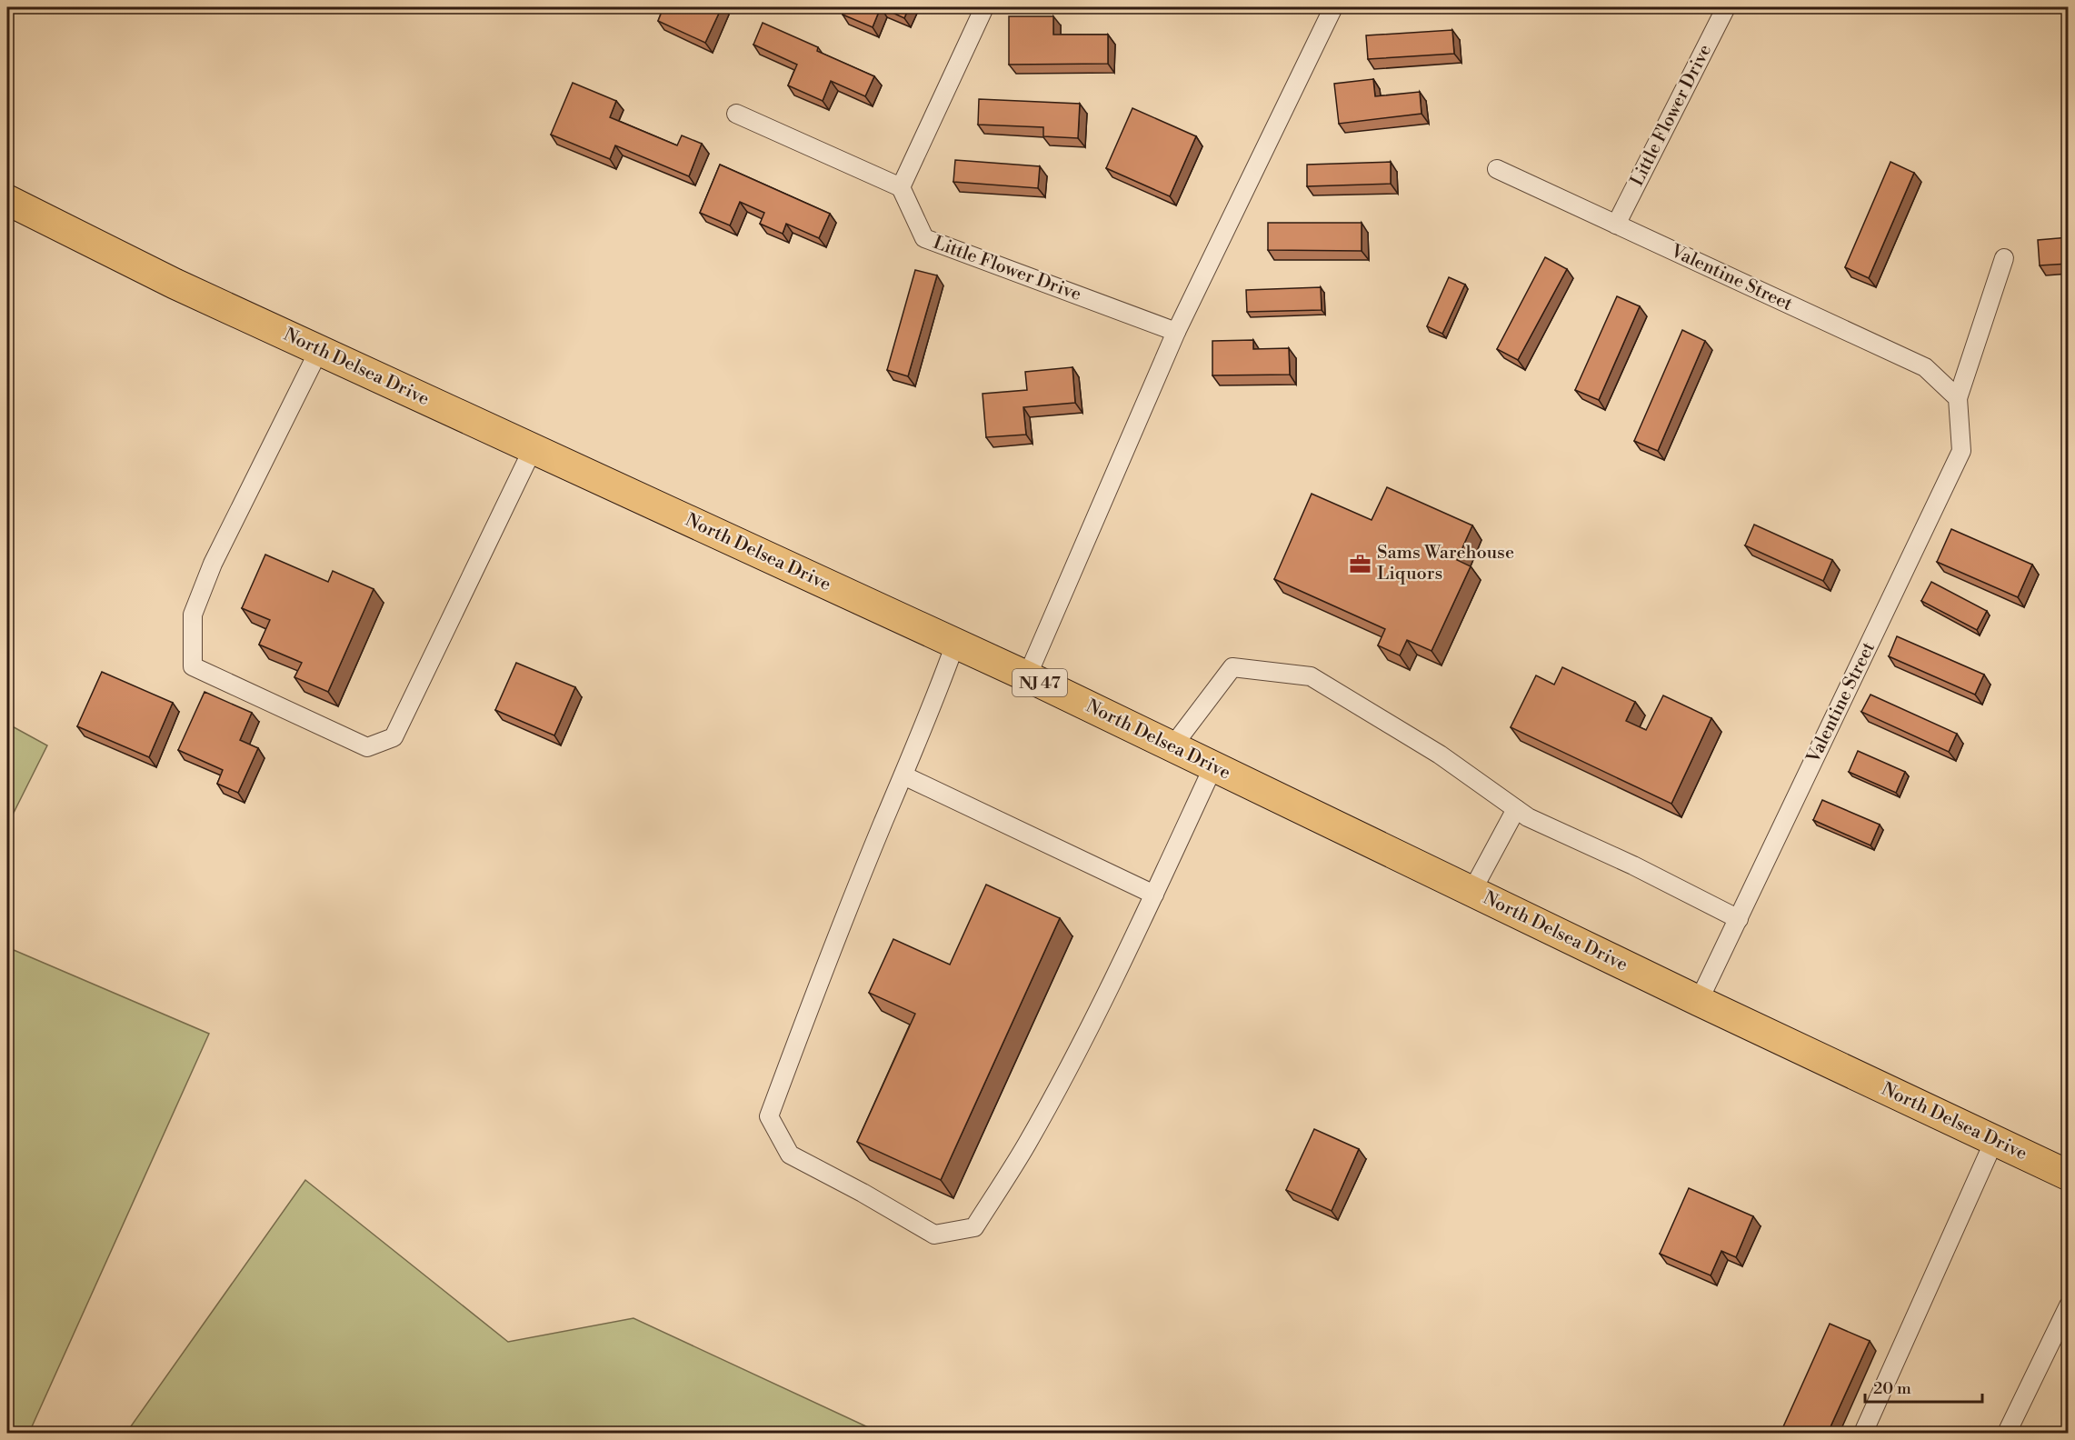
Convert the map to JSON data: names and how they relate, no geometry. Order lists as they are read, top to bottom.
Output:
{
  "streets": {
    "main road": ["North Delsea Drive", "NJ 47"],
    "lane": ["Little Flower Drive", "Valentine Street"]
  },
  "crossings": [
    ["Little Flower Drive", "Valentine Street"],
    ["Valentine Street", "North Delsea Drive"]
  ],
  "places": {
    "office": ["Sams Warehouse Liquors"]
  },
  "scale_bar": "20 m"
}
